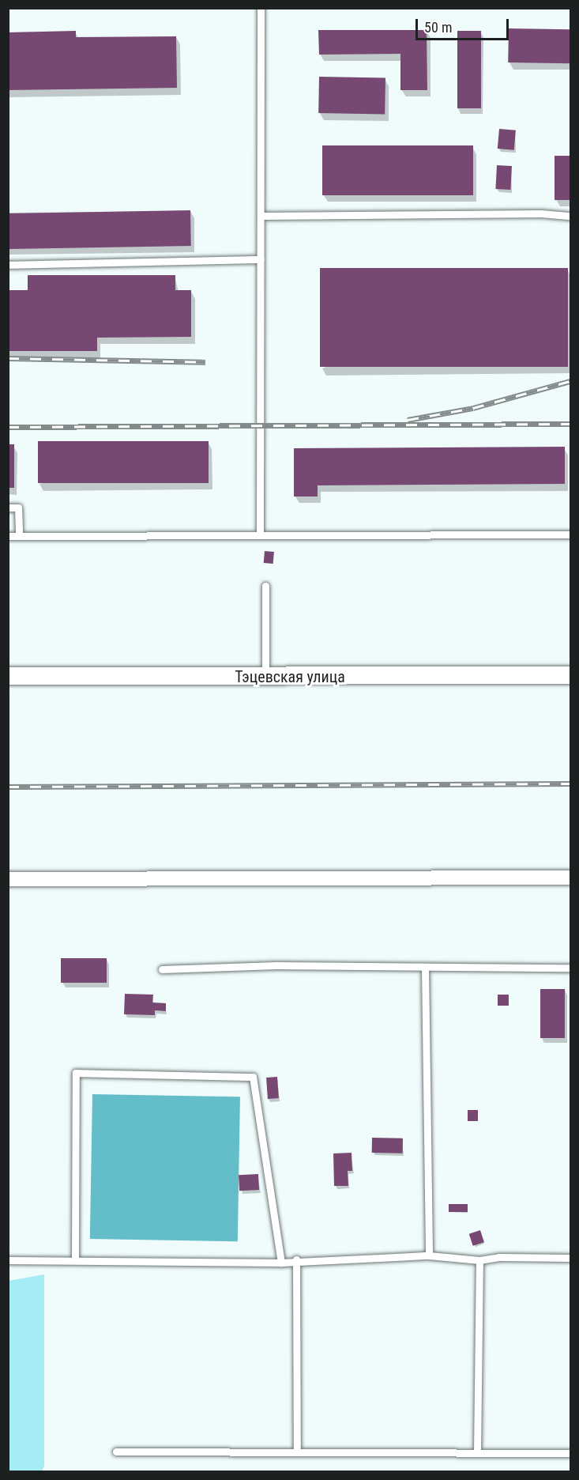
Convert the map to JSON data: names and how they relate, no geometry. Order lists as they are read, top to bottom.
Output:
{
  "streets": {
    "street": ["Тэцевская улица"]
  },
  "scale_bar": "50 m"
}
